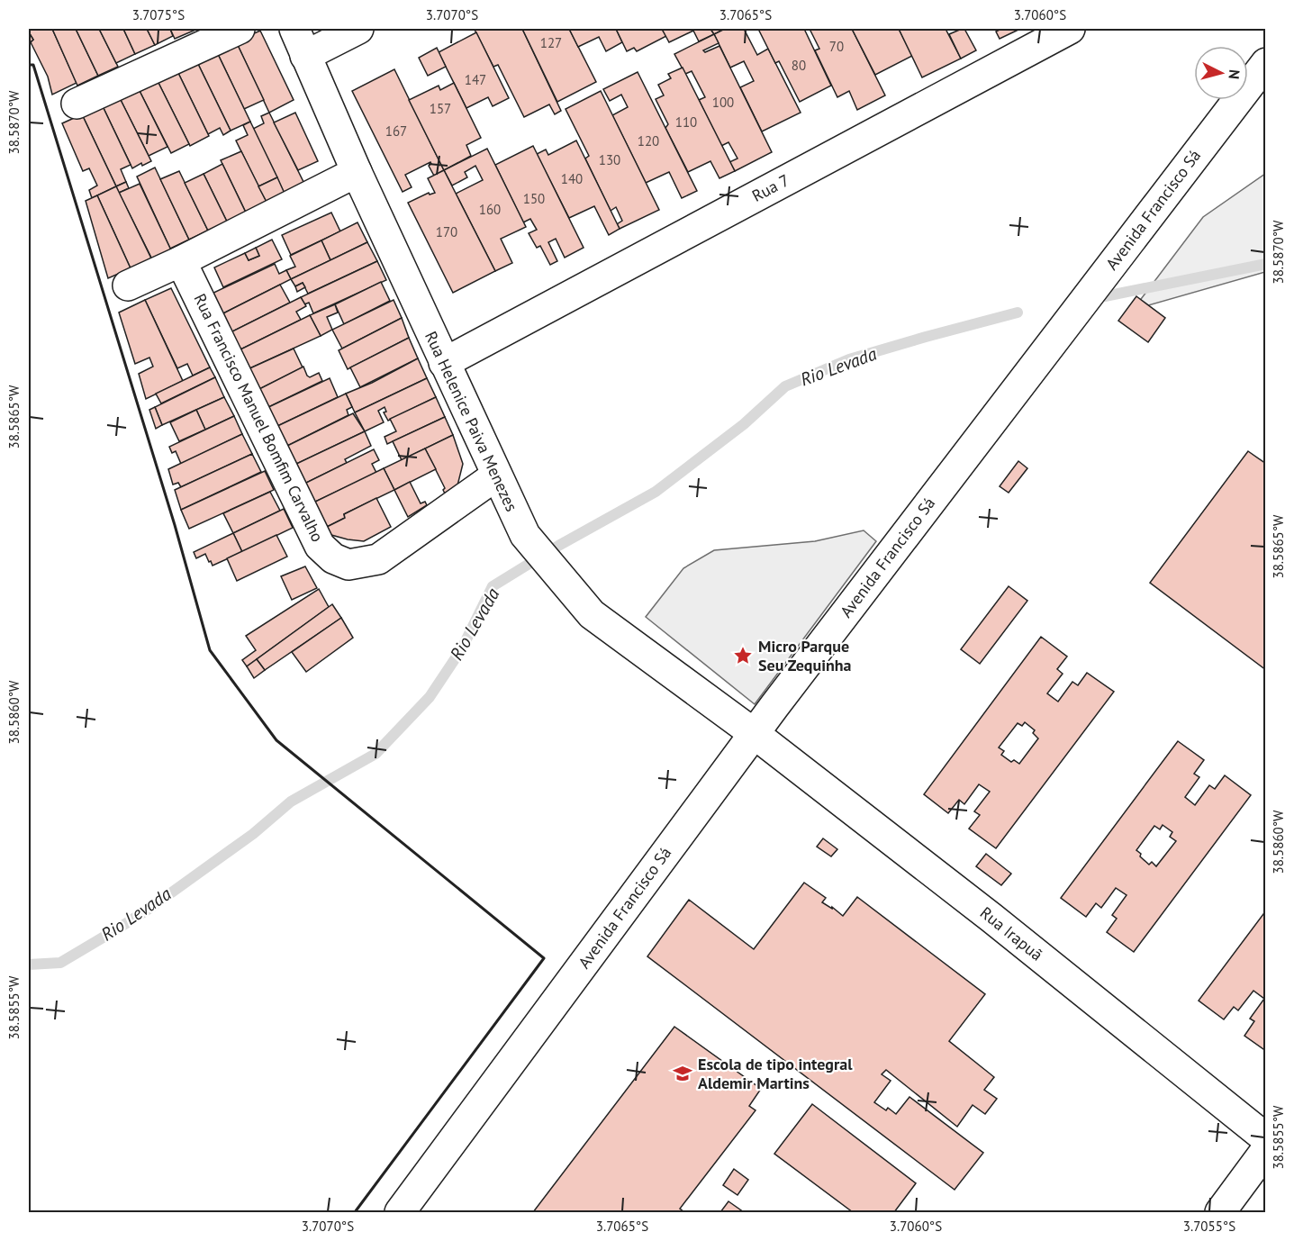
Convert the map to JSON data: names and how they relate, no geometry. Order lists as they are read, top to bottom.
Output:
{
  "streets": {
    "street": [
      "Rua 7",
      "Avenida Francisco Sá",
      "Rua Francisco Manuel Bomfim Carvalho",
      "Rua Helenice Paiva Menezes",
      "Rua Irapuã"
    ]
  },
  "crossings": [
    ["Rua 7", "Rua Helenice Paiva Menezes"],
    ["Avenida Francisco Sá", "Rua Helenice Paiva Menezes"],
    ["Avenida Francisco Sá", "Rua Irapuã"],
    ["Rua Francisco Manuel Bomfim Carvalho", "Rua Helenice Paiva Menezes"],
    ["Rua Helenice Paiva Menezes", "Rua Irapuã"]
  ],
  "water": ["Rio Levada"],
  "places": {
    "place": ["Micro Parque Seu Zequinha"],
    "school or university": ["Escola de tipo integral Aldemir Martins"]
  },
  "house_numbers": [
    "127",
    "70",
    "80",
    "147",
    "100",
    "157",
    "110",
    "167",
    "120",
    "130",
    "140",
    "150",
    "160",
    "170"
  ],
  "north": "right",
  "coordinates": [
    "3.7075°S",
    "3.7070°S",
    "3.7065°S",
    "3.7060°S",
    "38.5870°W",
    "38.5865°W",
    "38.5860°W",
    "38.5855°W",
    "3.7055°S"
  ]
}
